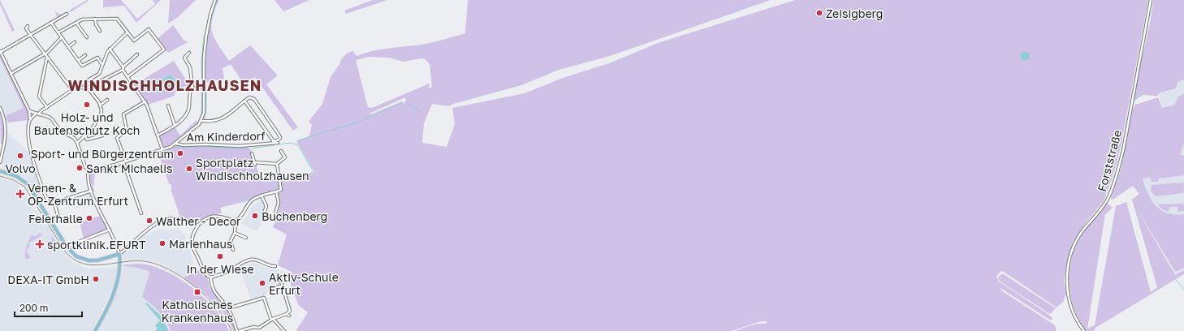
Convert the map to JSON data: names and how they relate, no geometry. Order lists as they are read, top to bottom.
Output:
{
  "streets": {
    "street": ["Am Kinderdorf", "Forststraße"]
  },
  "districts": ["WINDISCHHOLZHAUSEN"],
  "places": {
    "other": [
      "Zeisigberg",
      "Holz- und Bautenschutz Koch",
      "Sport- und Bürgerzentrum",
      "Volvo",
      "Sankt Michaelis",
      "Sportplatz Windischholzhausen",
      "Buchenberg",
      "Feierhalle",
      "Walther - Decor",
      "Marienhaus",
      "In der Wiese",
      "DEXA-IT GmbH",
      "Aktiv-Schule Erfurt"
    ],
    "health": ["Venen- & OP-Zentrum Erfurt", "sportklinik.EFURT"],
    "transit": ["Katholisches Krankenhaus"]
  },
  "scale_bar": "200 m"
}
